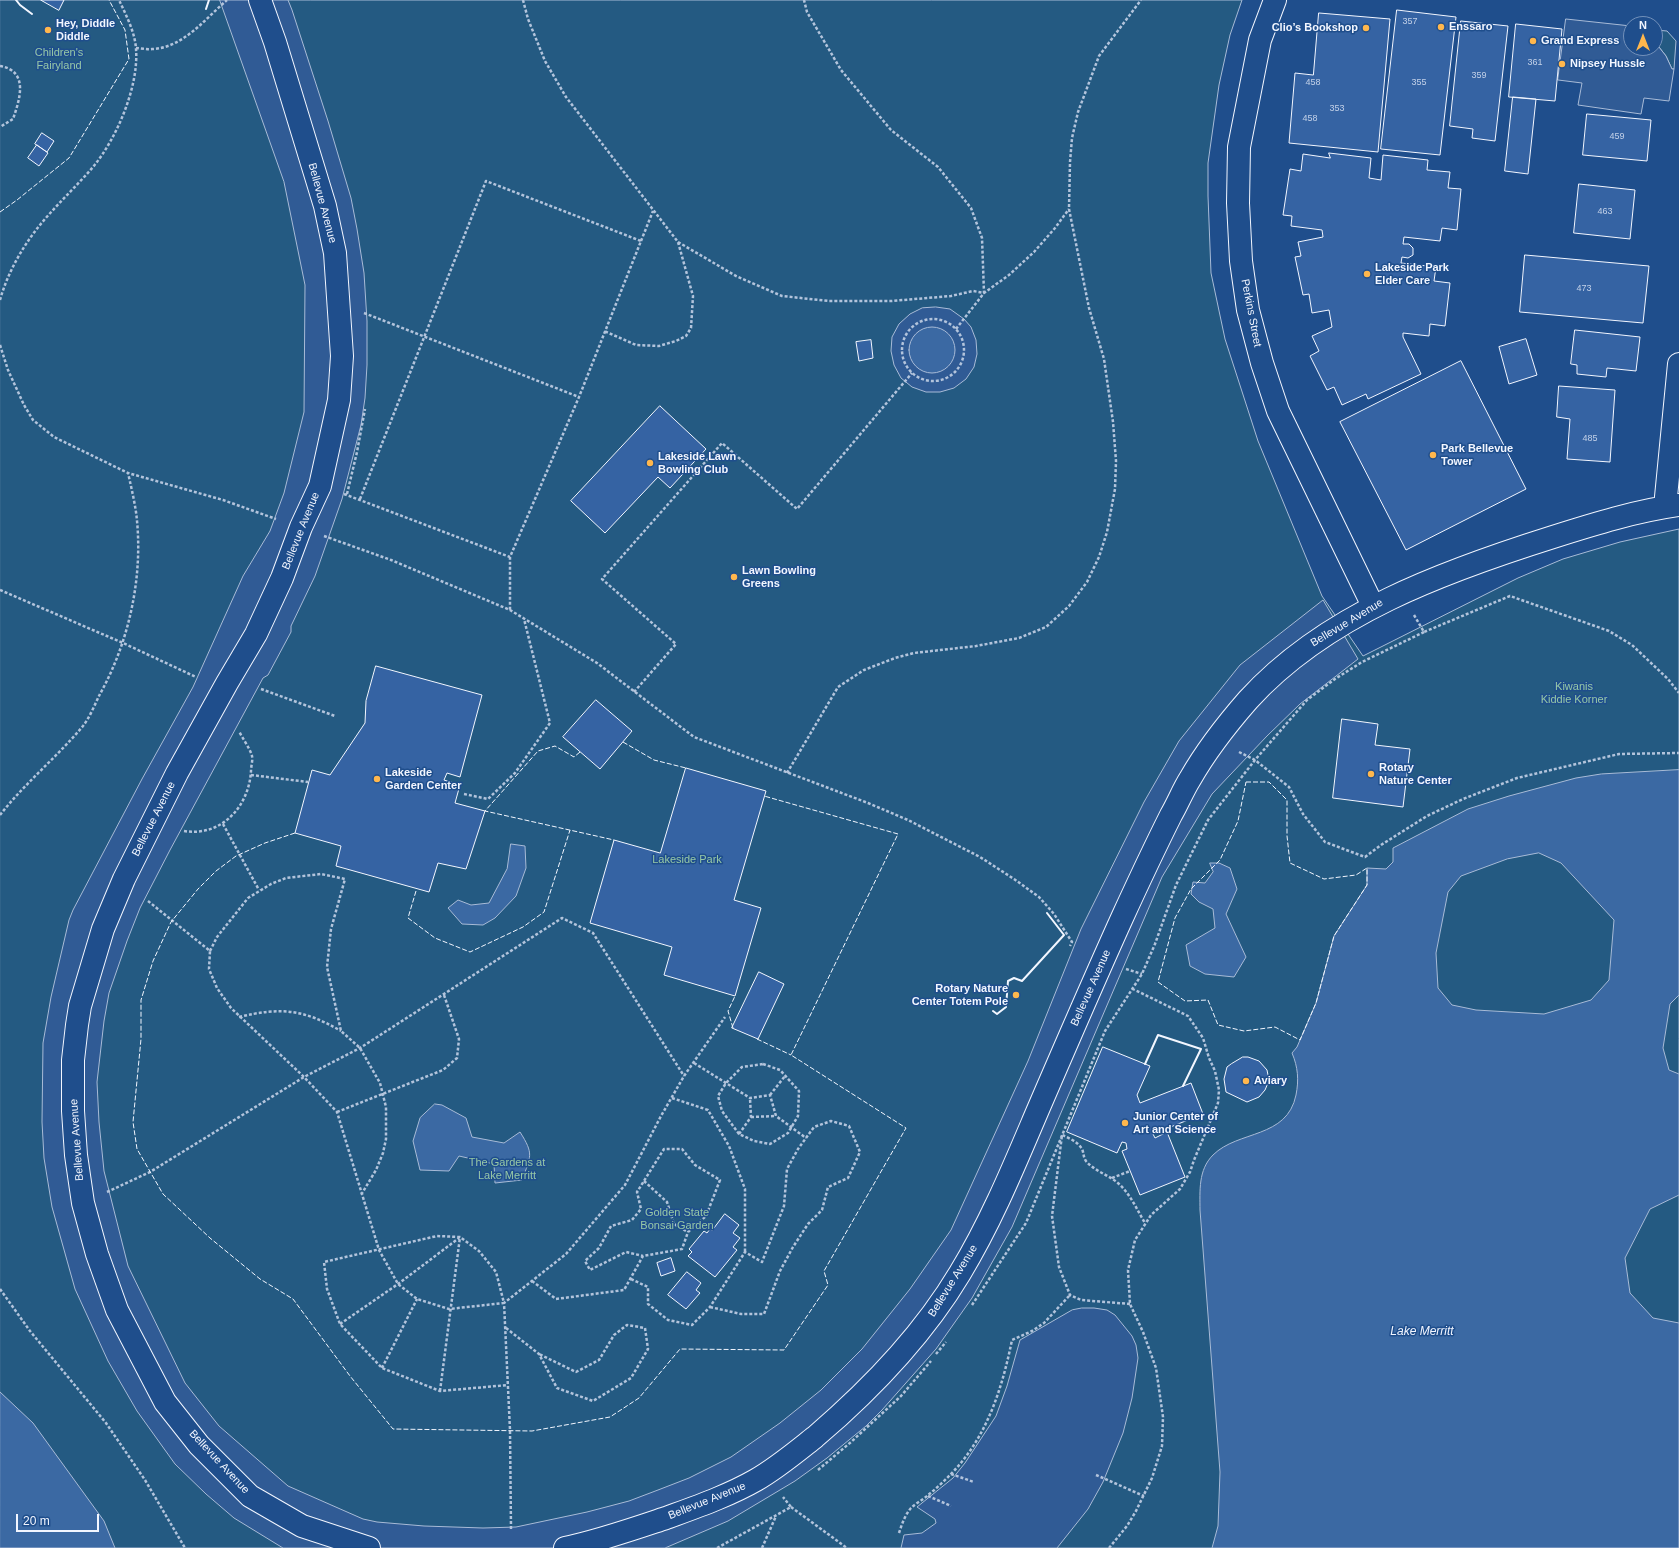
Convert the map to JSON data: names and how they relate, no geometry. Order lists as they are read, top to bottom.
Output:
{
  "streets": {
    "street": ["Bellevue Avenue", "Perkins Street"]
  },
  "crossings": [
    ["Bellevue Avenue", "Perkins Street"]
  ],
  "water": ["Lake Merritt"],
  "parks": [
    "Children's Fairyland",
    "Kiwanis Kiddie Korner",
    "Lakeside Park",
    "The Gardens at Lake Merritt",
    "Golden State Bonsai Garden"
  ],
  "places": [
    "Enssaro",
    "Clio’s Bookshop",
    "Hey, Diddle Diddle",
    "Grand Express",
    "Nipsey Hussle",
    "Lakeside Park Elder Care",
    "Park Bellevue Tower",
    "Lakeside Lawn Bowling Club",
    "Lawn Bowling Greens",
    "Rotary Nature Center",
    "Lakeside Garden Center",
    "Rotary Nature Center Totem Pole",
    "Aviary",
    "Junior Center of Art and Science"
  ],
  "house_numbers": [
    "357",
    "361",
    "359",
    "458",
    "355",
    "353",
    "458",
    "459",
    "463",
    "473",
    "485"
  ],
  "scale_bar": "20 m",
  "north": "top"
}
